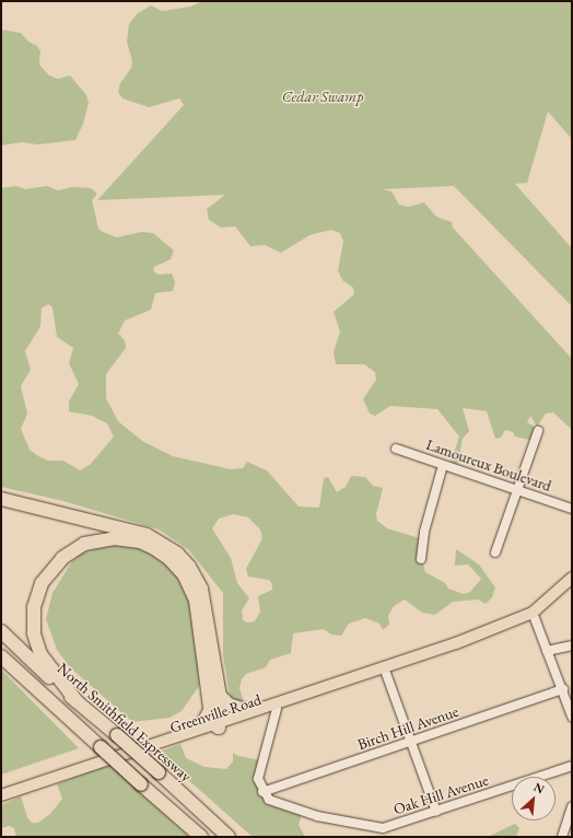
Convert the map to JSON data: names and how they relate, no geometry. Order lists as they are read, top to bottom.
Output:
{
  "streets": {
    "highway": ["North Smithfield Expressway"],
    "main road": ["Greenville Road"],
    "street": ["Lamoureux Boulevard", "Birch Hill Avenue", "Oak Hill Avenue"]
  },
  "crossings": [
    ["Birch Hill Avenue", "Oak Hill Avenue"]
  ],
  "parks": ["Cedar Swamp"],
  "north": "top right"
}
